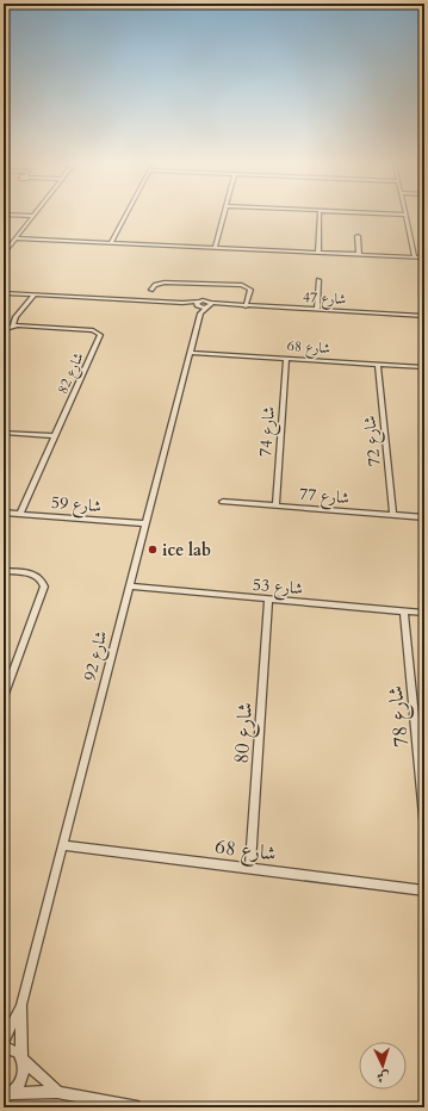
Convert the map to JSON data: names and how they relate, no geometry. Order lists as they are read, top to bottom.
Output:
{
  "streets": {
    "street": [
      "شارع 47",
      "شارع 68",
      "شارع 82",
      "شارع 74",
      "شارع 72",
      "شارع 77",
      "شارع 59",
      "شارع 53",
      "شارع 92",
      "شارع 78",
      "شارع 80"
    ]
  },
  "crossings": [
    ["شارع 47", "شارع 92"],
    ["شارع 68", "شارع 74"],
    ["شارع 68", "شارع 72"],
    ["شارع 68", "شارع 92"],
    ["شارع 68", "شارع 80"],
    ["شارع 82", "شارع 59"],
    ["شارع 74", "شارع 77"],
    ["شارع 72", "شارع 77"],
    ["شارع 59", "شارع 92"],
    ["شارع 53", "شارع 92"],
    ["شارع 53", "شارع 78"],
    ["شارع 53", "شارع 80"]
  ],
  "places": ["ice lab"],
  "north": "bottom"
}
